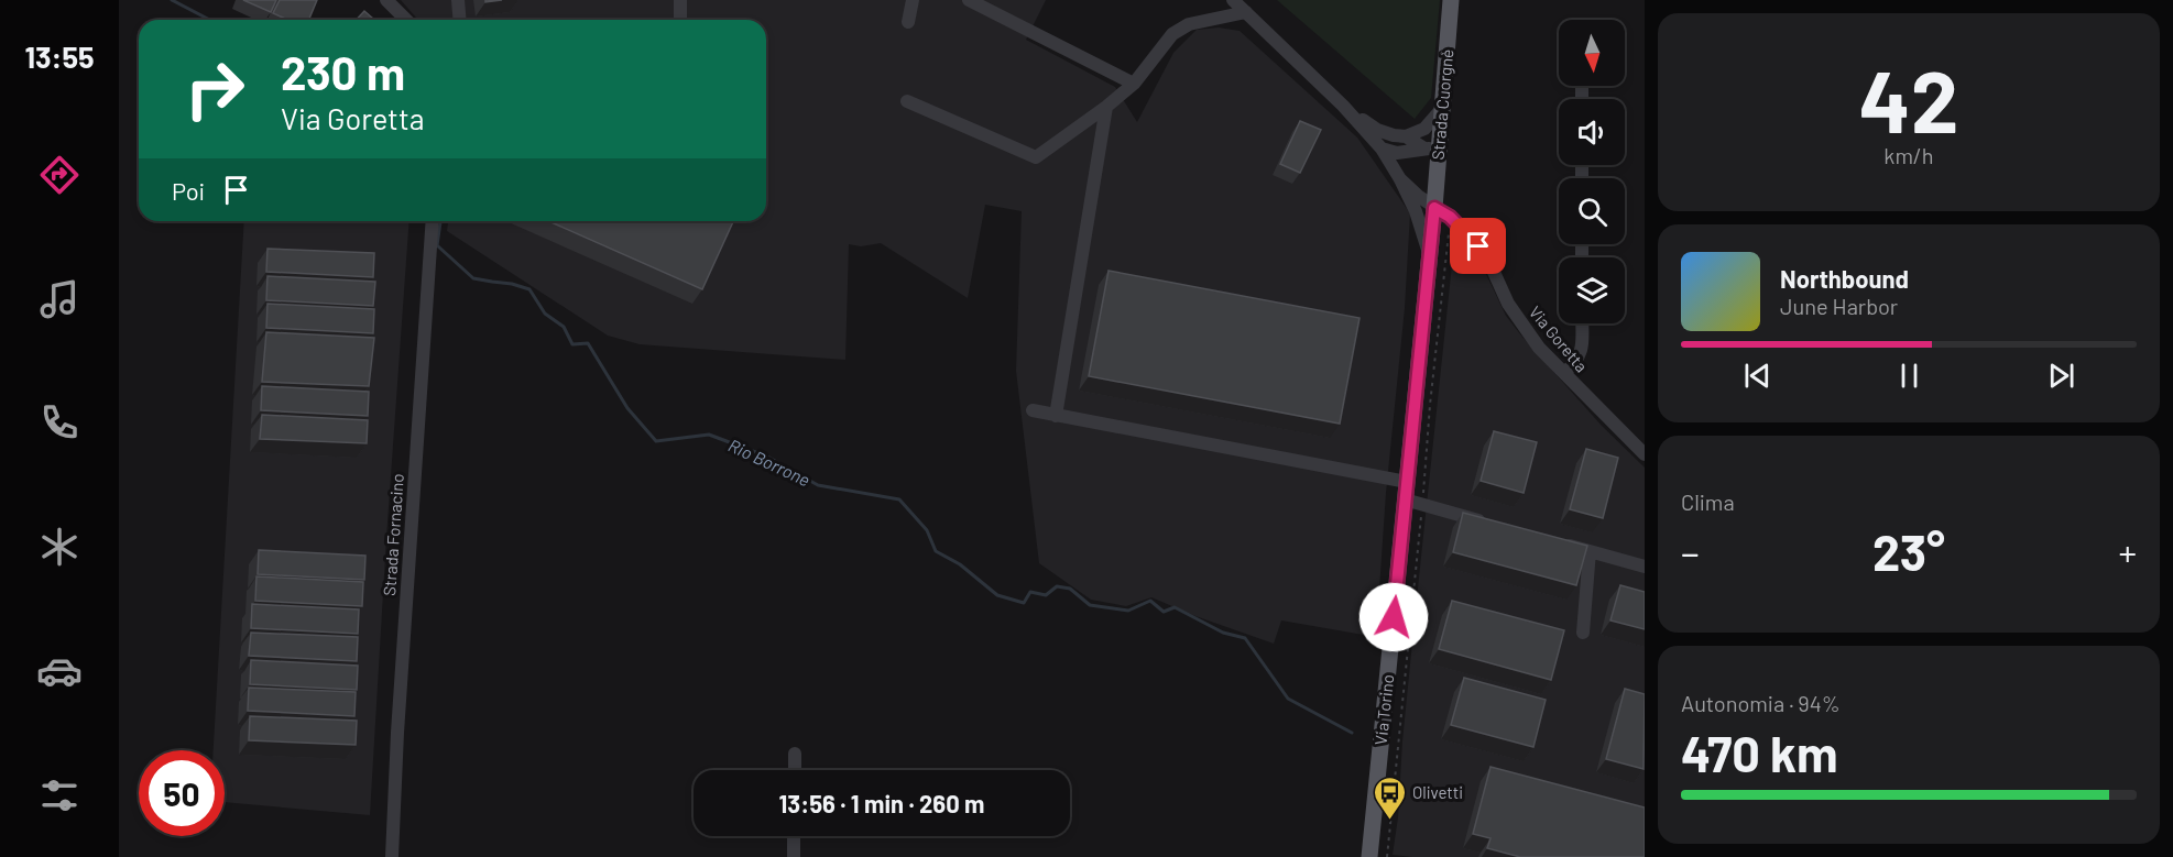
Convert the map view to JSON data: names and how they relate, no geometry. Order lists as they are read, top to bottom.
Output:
{
  "streets": {
    "main road": ["Strada Cuorgnè", "Via Torino"],
    "street": ["Via Goretta", "Strada Fornacino"]
  },
  "crossings": [
    ["Strada Cuorgnè", "Via Goretta"],
    ["Strada Cuorgnè", "Via Torino"],
    ["Via Goretta", "Via Torino"]
  ],
  "water": ["Rio Borrone"],
  "places": {
    "bus stop": ["Olivetti"]
  },
  "north": "bottom",
  "page": {
    "tabs": "13:55",
    "tile": [
      ["42", "km/h"],
      "Clima",
      ["Autonomia · 94%", "470 km"]
    ],
    "turn": ["230 m", "Via Goretta"],
    "then": "Poi",
    "song": ["Northbound", "June Harbor"],
    "heat": ["−", "23°", "+"],
    "limit": "50",
    "trip": "13:56 · 1 min · 260 m"
  }
}
